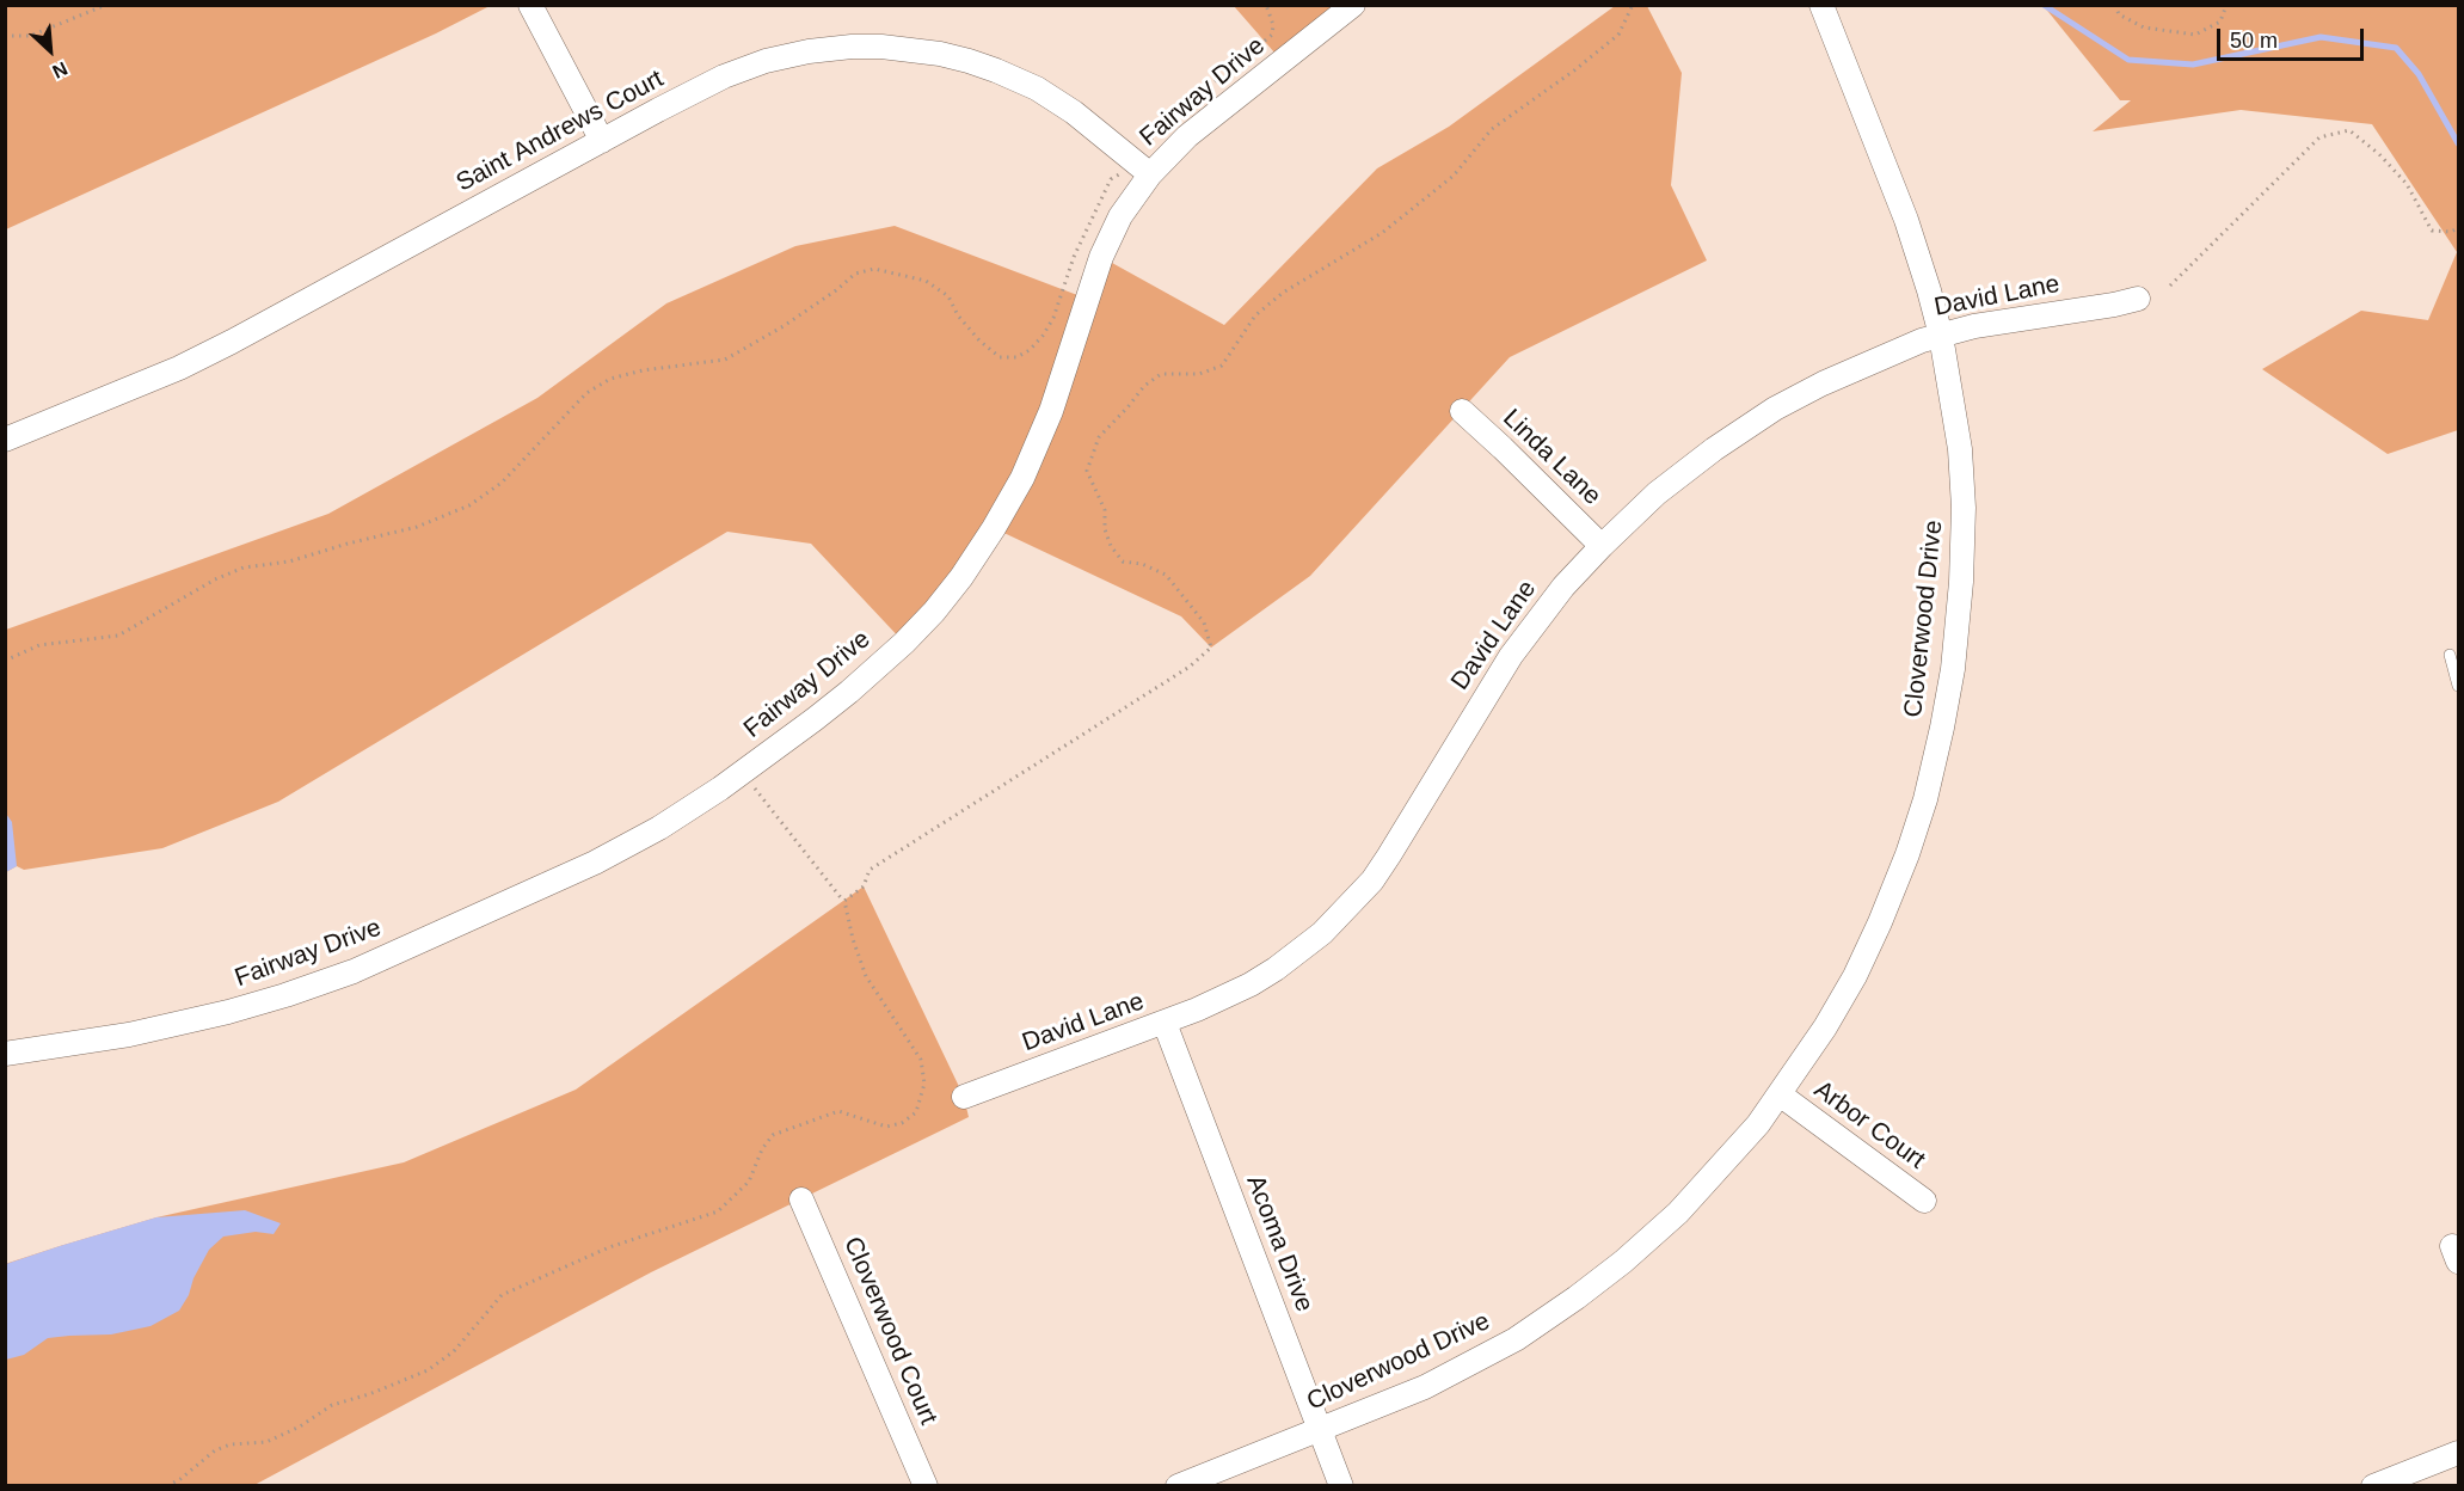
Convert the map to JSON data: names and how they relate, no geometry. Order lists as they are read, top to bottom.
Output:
{
  "streets": {
    "street": [
      "Fairway Drive",
      "Saint Andrews Court",
      "David Lane",
      "Linda Lane",
      "Cloverwood Drive",
      "Arbor Court",
      "Acoma Drive",
      "Cloverwood Court"
    ]
  },
  "crossings": [
    ["Fairway Drive", "Saint Andrews Court"],
    ["David Lane", "Linda Lane"],
    ["David Lane", "Cloverwood Drive"],
    ["David Lane", "Acoma Drive"],
    ["Cloverwood Drive", "Arbor Court"],
    ["Cloverwood Drive", "Acoma Drive"]
  ],
  "scale_bar": "50 m",
  "north": "bottom right"
}
